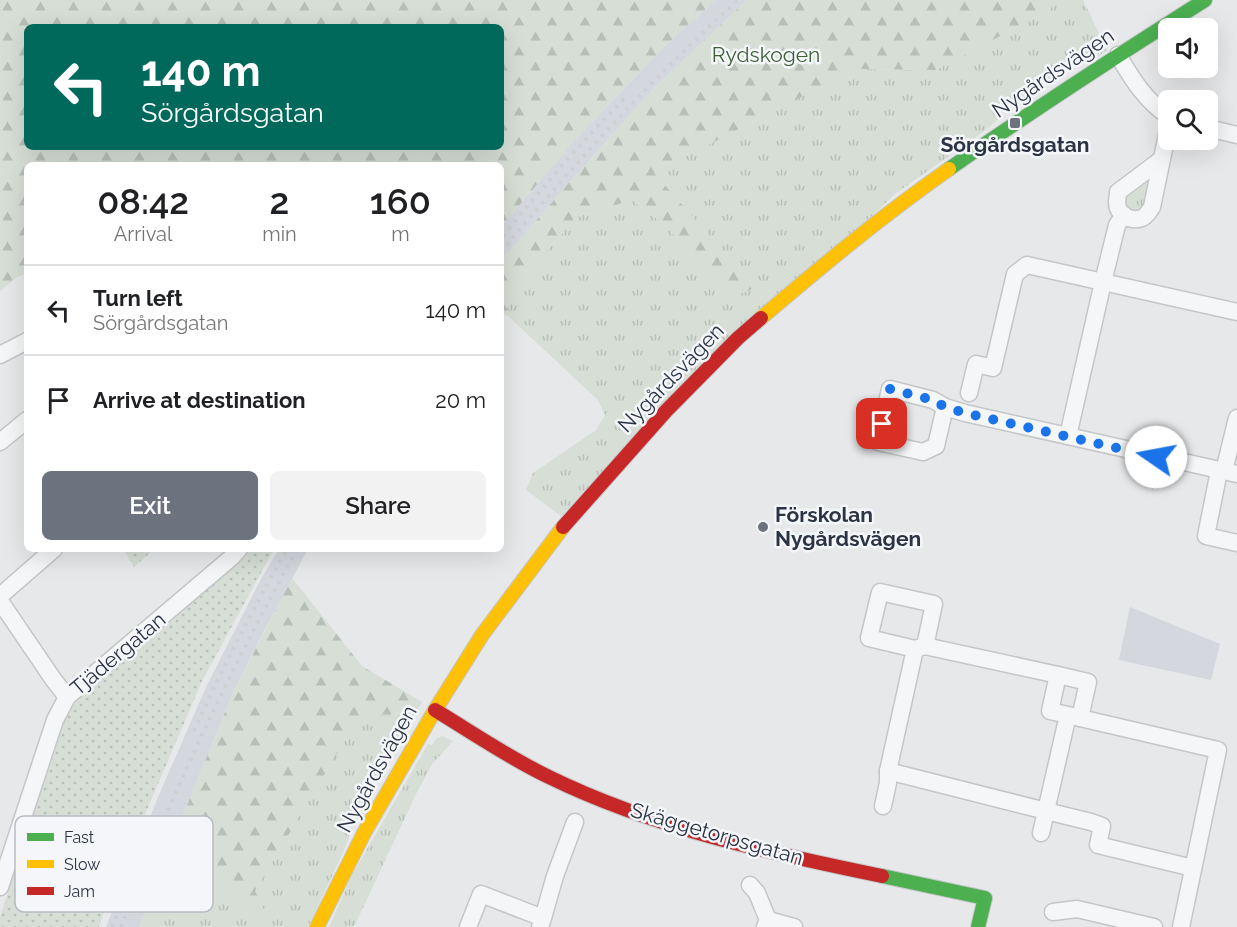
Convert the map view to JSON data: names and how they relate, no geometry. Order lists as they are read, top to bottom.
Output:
{
  "streets": {
    "street": ["Nygårdsvägen", "Tjädergatan", "Skäggetorpsgatan"]
  },
  "crossings": [
    ["Nygårdsvägen", "Skäggetorpsgatan"]
  ],
  "parks": ["Rydskogen"],
  "places": {
    "transit": ["Sörgårdsgatan"],
    "other": ["Förskolan Nygårdsvägen"]
  },
  "legend": ["Fast", "Slow", "Jam"],
  "page": {
    "turn": ["140 m", "Sörgårdsgatan"],
    "eta": [
      "08:42",
      "Arrival",
      "2",
      "min",
      "160",
      "m"
    ],
    "list": [
      {
        "name": "Turn left",
        "note": "Sörgårdsgatan",
        "value": "140 m"
      },
      {
        "name": "Arrive at destination",
        "value": "20 m"
      }
    ],
    "buttons": ["Exit", "Share"]
  }
}
